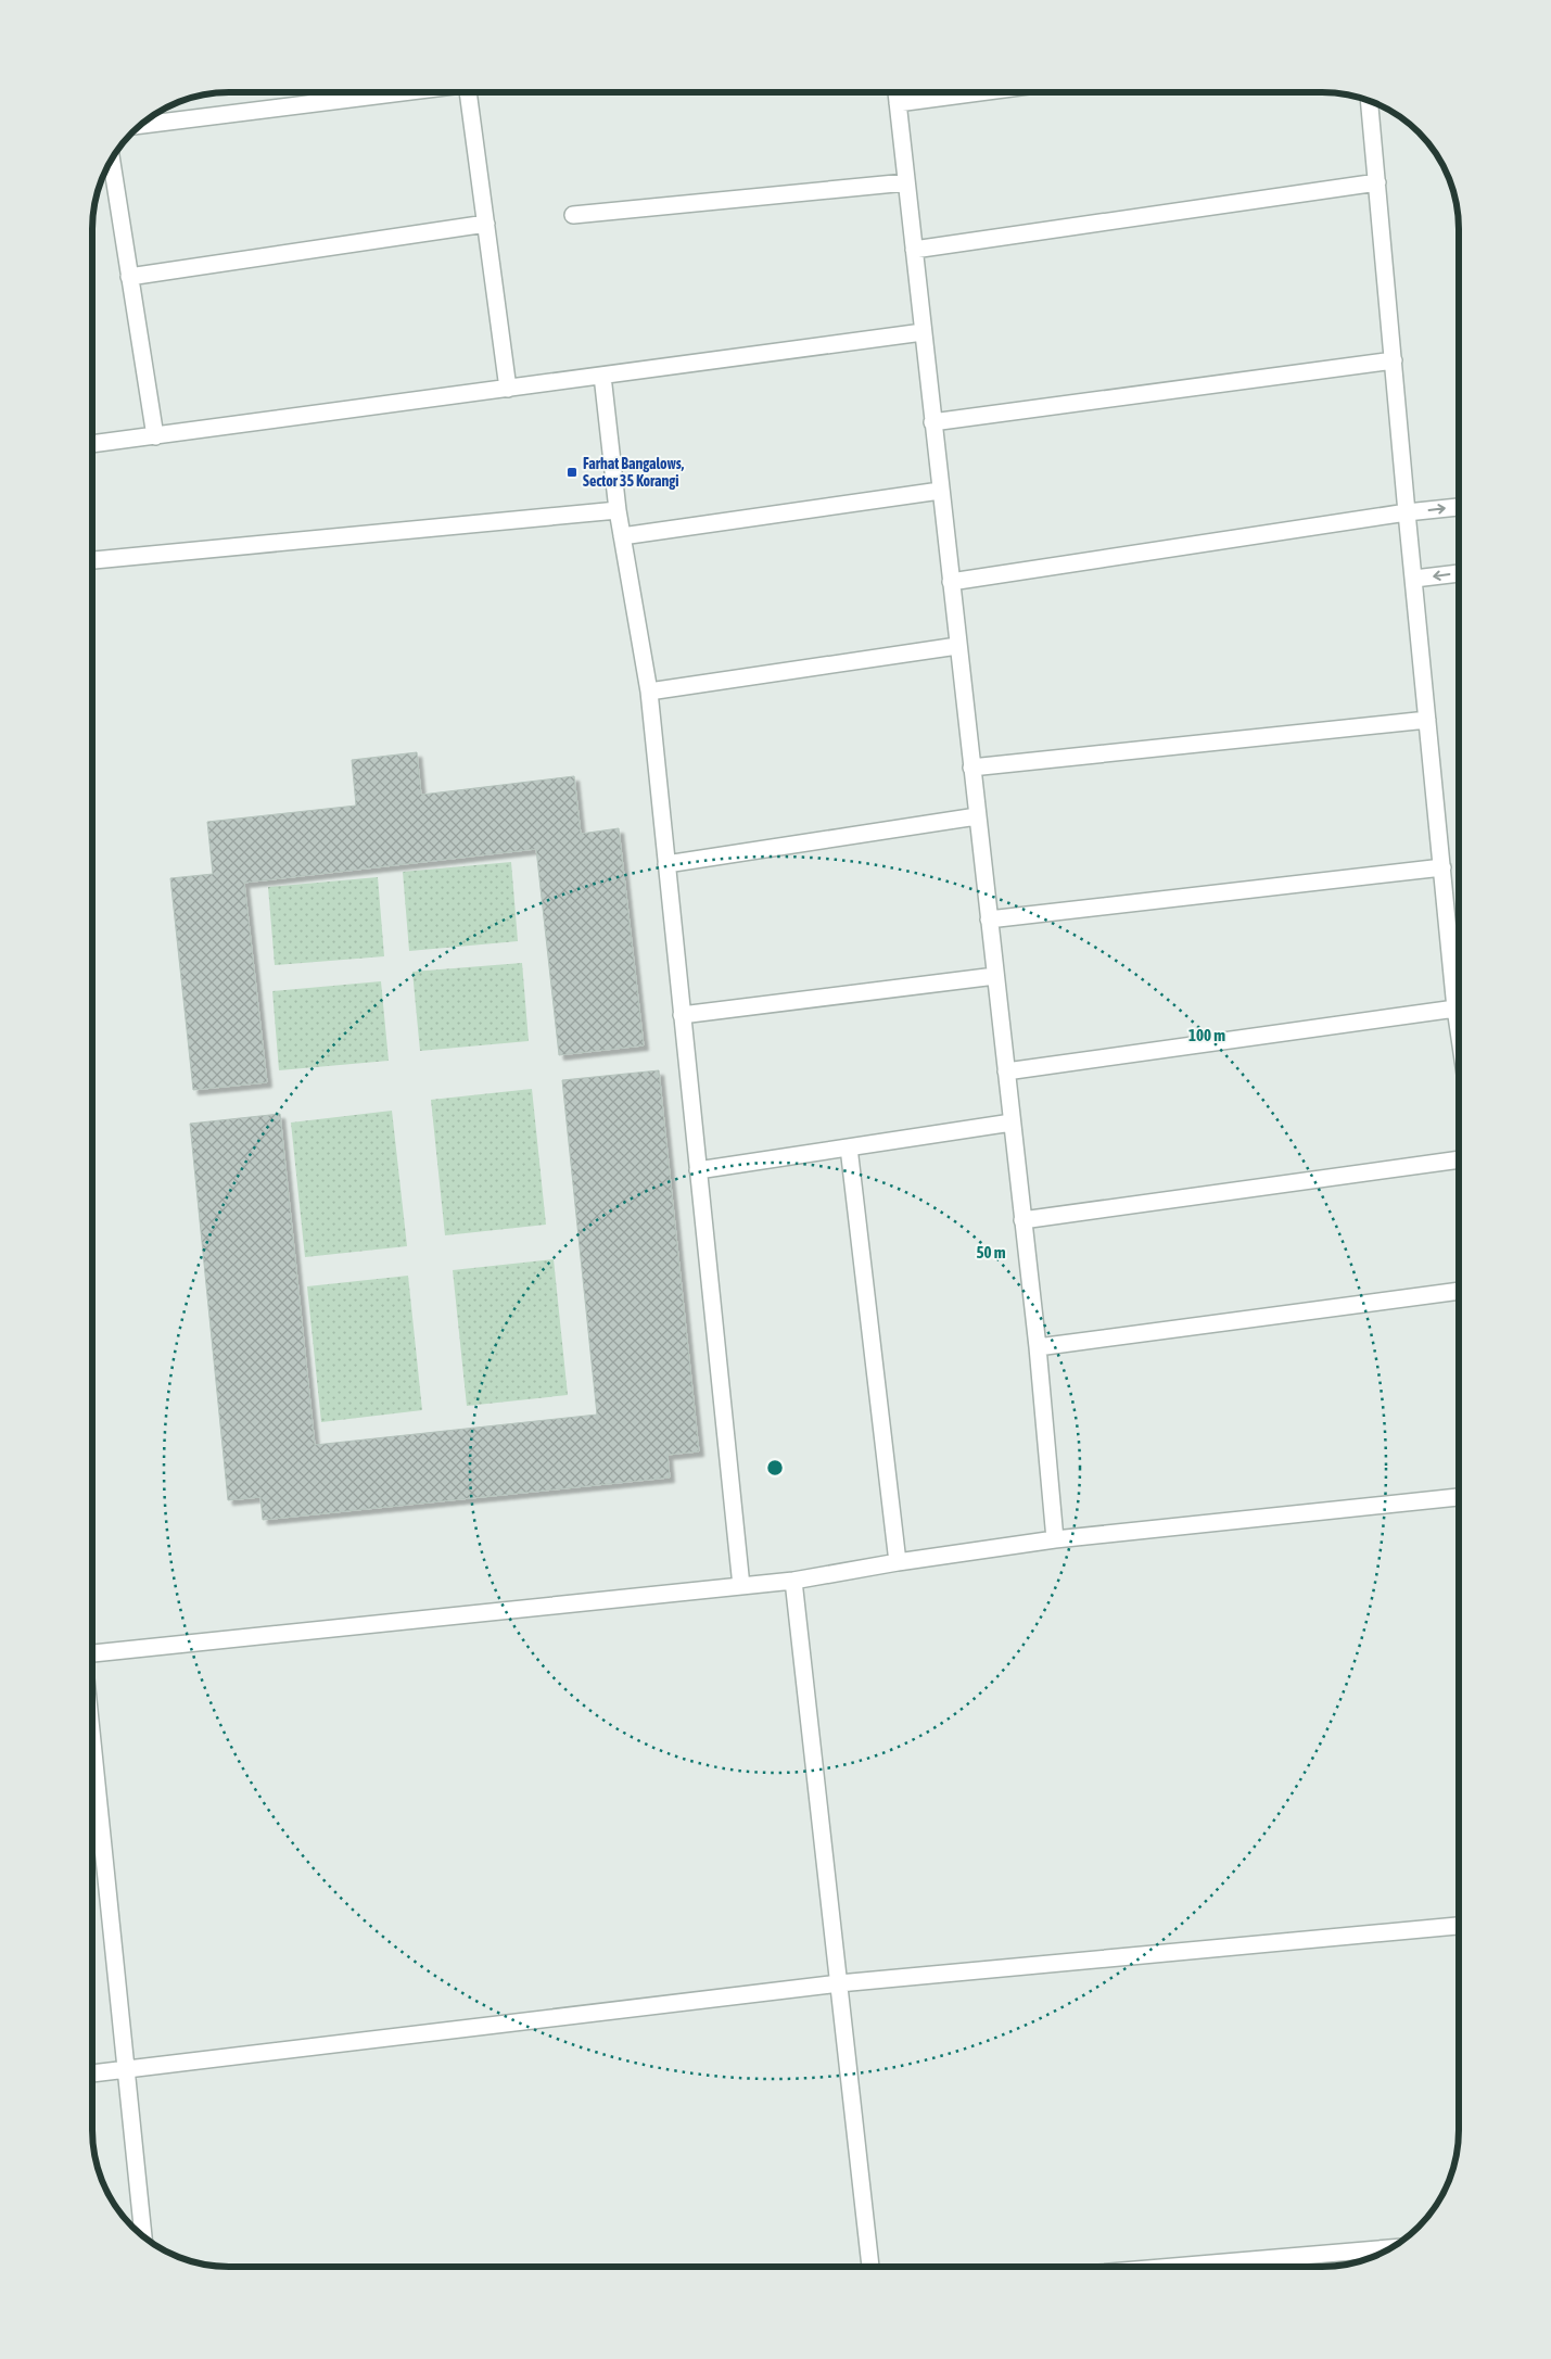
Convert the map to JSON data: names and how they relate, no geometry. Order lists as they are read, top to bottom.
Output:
{
  "places": {
    "transit": ["Farhat Bangalows, Sector 35 Korangi"]
  },
  "rings": ["100 m", "50 m"]
}
